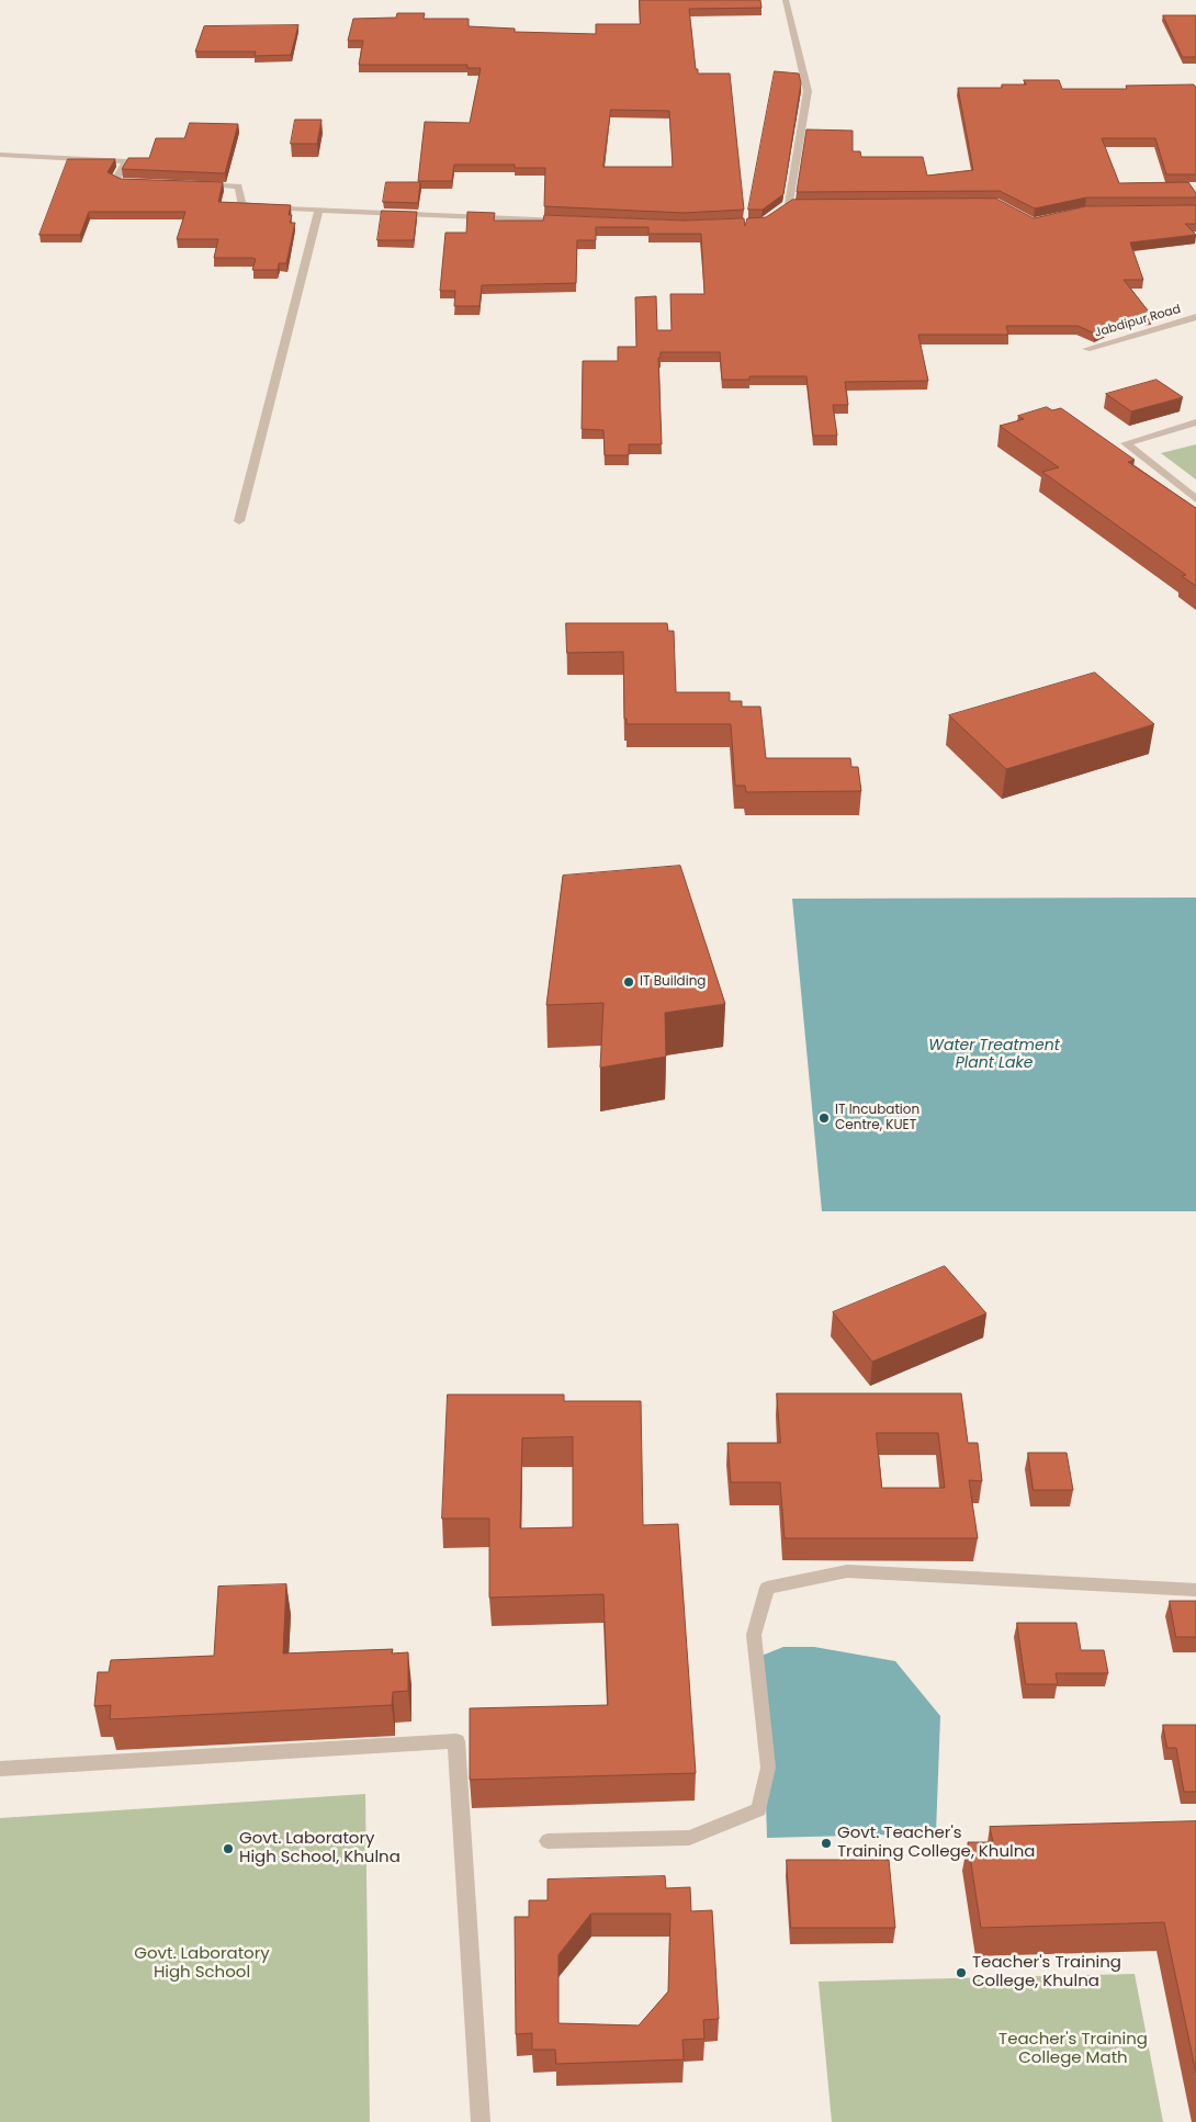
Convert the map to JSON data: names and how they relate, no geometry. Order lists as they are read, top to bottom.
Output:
{
  "streets": {
    "street": ["Jabdipur Road"]
  },
  "water": ["Water Treatment Plant Lake"],
  "parks": ["Govt. Laboratory High School", "Teacher's Training College Math"],
  "places": [
    "IT Building",
    "IT Incubation Centre, KUET",
    "Govt. Teacher's Training College, Khulna",
    "Govt. Laboratory High School, Khulna",
    "Teacher's Training College, Khulna"
  ]
}
